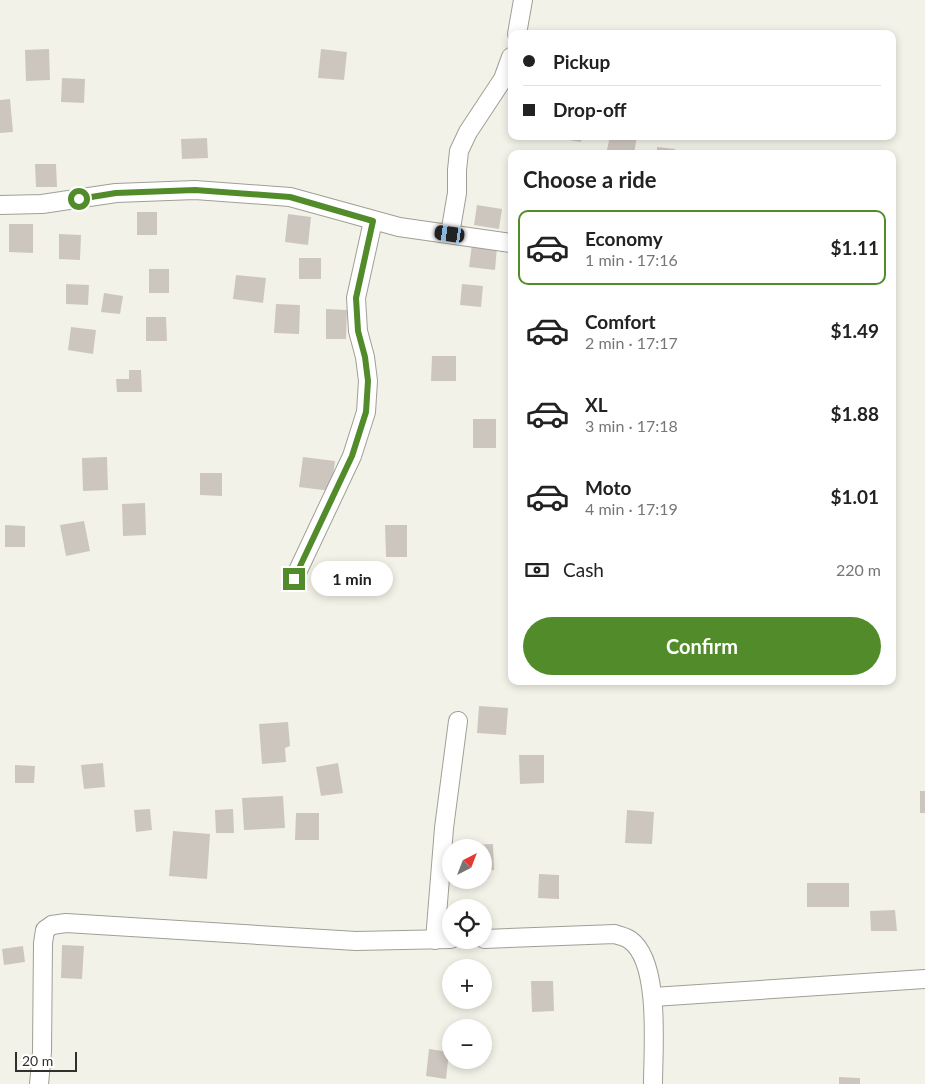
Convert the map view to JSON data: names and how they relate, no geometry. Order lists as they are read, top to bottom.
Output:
{
  "scale_bar": "20 m",
  "north": "top right",
  "page": {
    "banner": ["Pickup", "Drop-off"],
    "heading": "Choose a ride",
    "list": [
      {
        "name": "Economy",
        "note": "1 min · 17:16",
        "value": "$1.11"
      },
      {
        "name": "Comfort",
        "note": "2 min · 17:17",
        "value": "$1.49"
      },
      {
        "name": "XL",
        "note": "3 min · 17:18",
        "value": "$1.88"
      },
      {
        "name": "Moto",
        "note": "4 min · 17:19",
        "value": "$1.01"
      }
    ],
    "pay": ["Cash", "220 m"],
    "bubble": "1 min",
    "buttons": "Confirm",
    "map_buttons": ["+", "−"],
    "scale": "20 m"
  }
}
